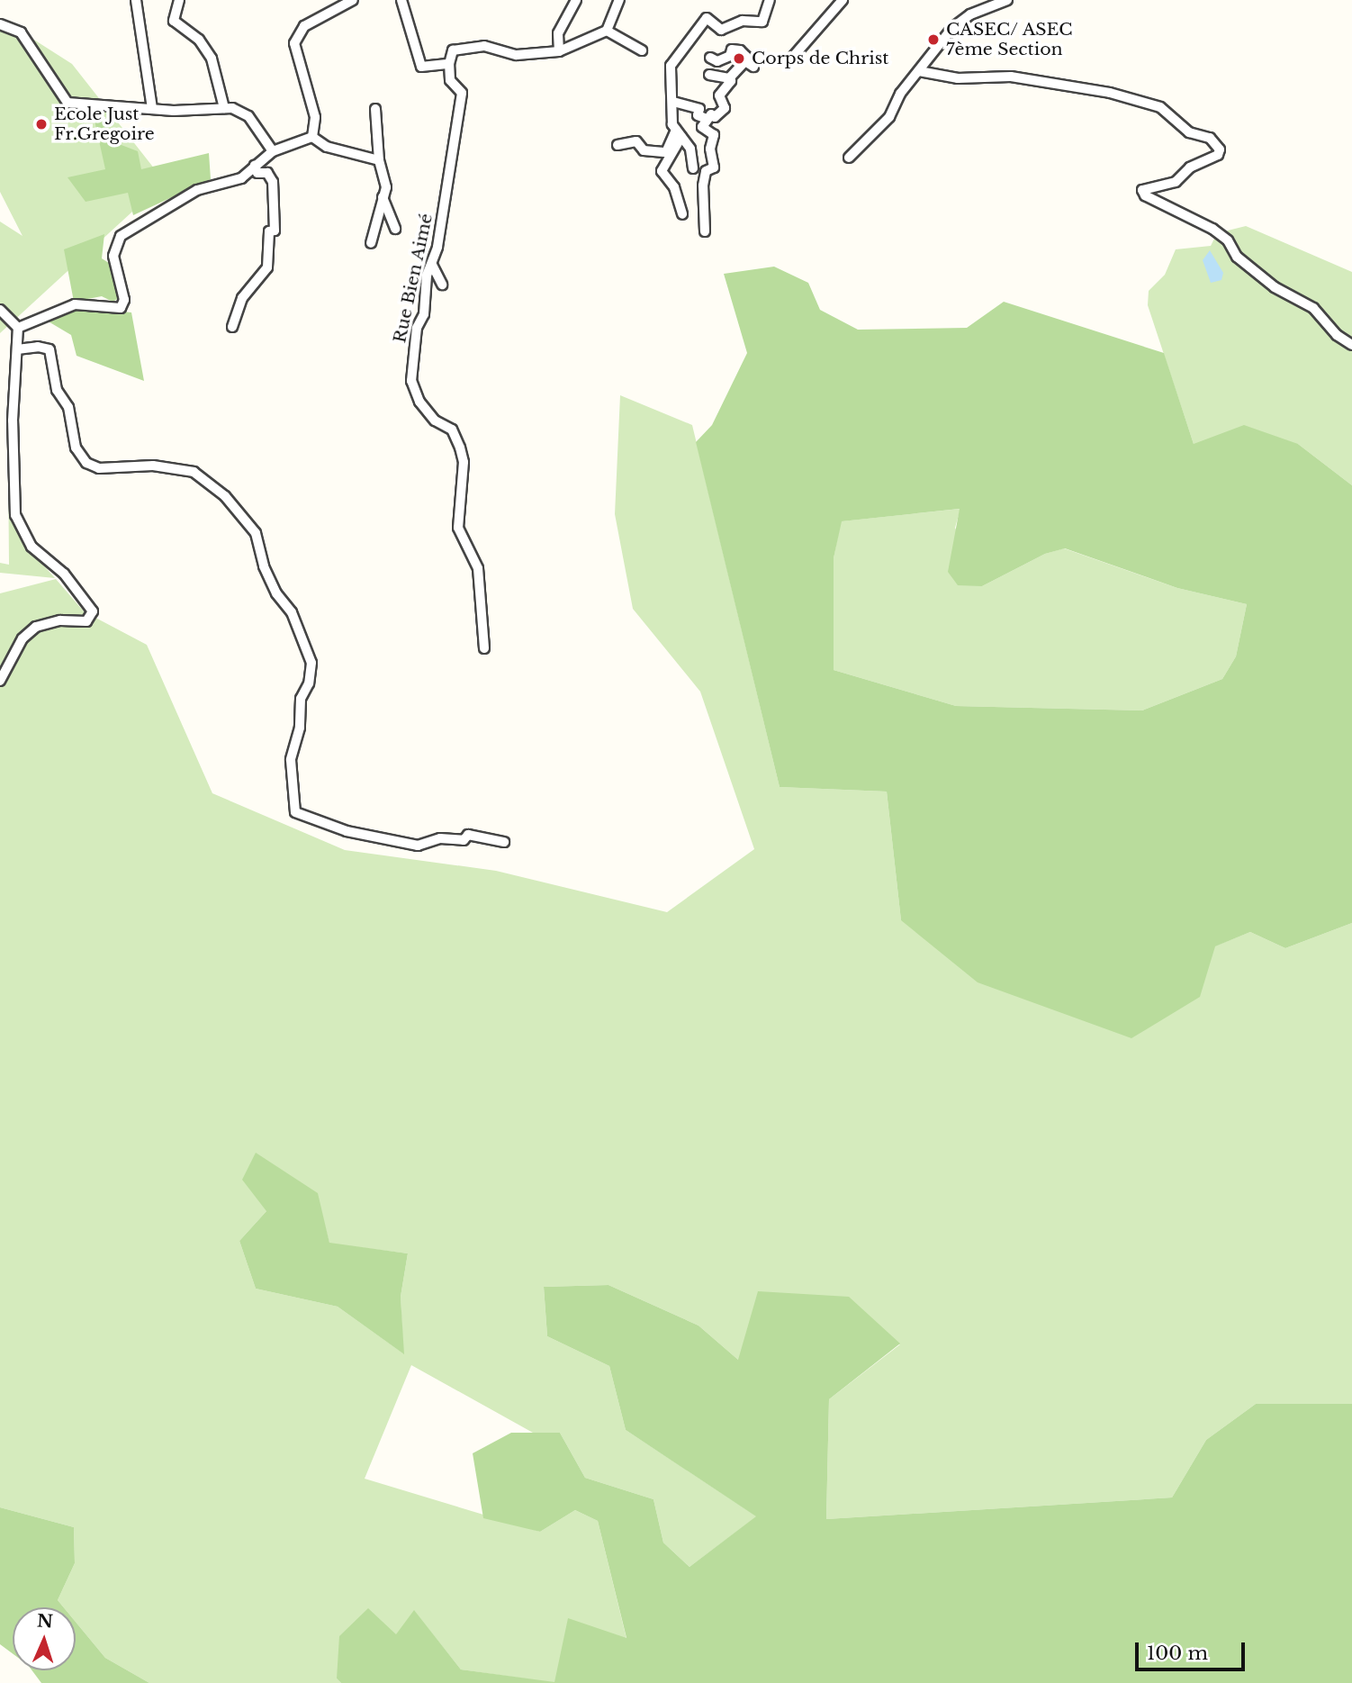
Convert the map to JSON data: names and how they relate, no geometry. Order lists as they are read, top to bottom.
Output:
{
  "streets": {
    "street": ["Rue Bien Aimé"]
  },
  "places": ["CASEC/ ASEC 7ème Section", "Corps de Christ", "Ecole Just Fr.Gregoire"],
  "scale_bar": "100 m",
  "north": "top"
}
